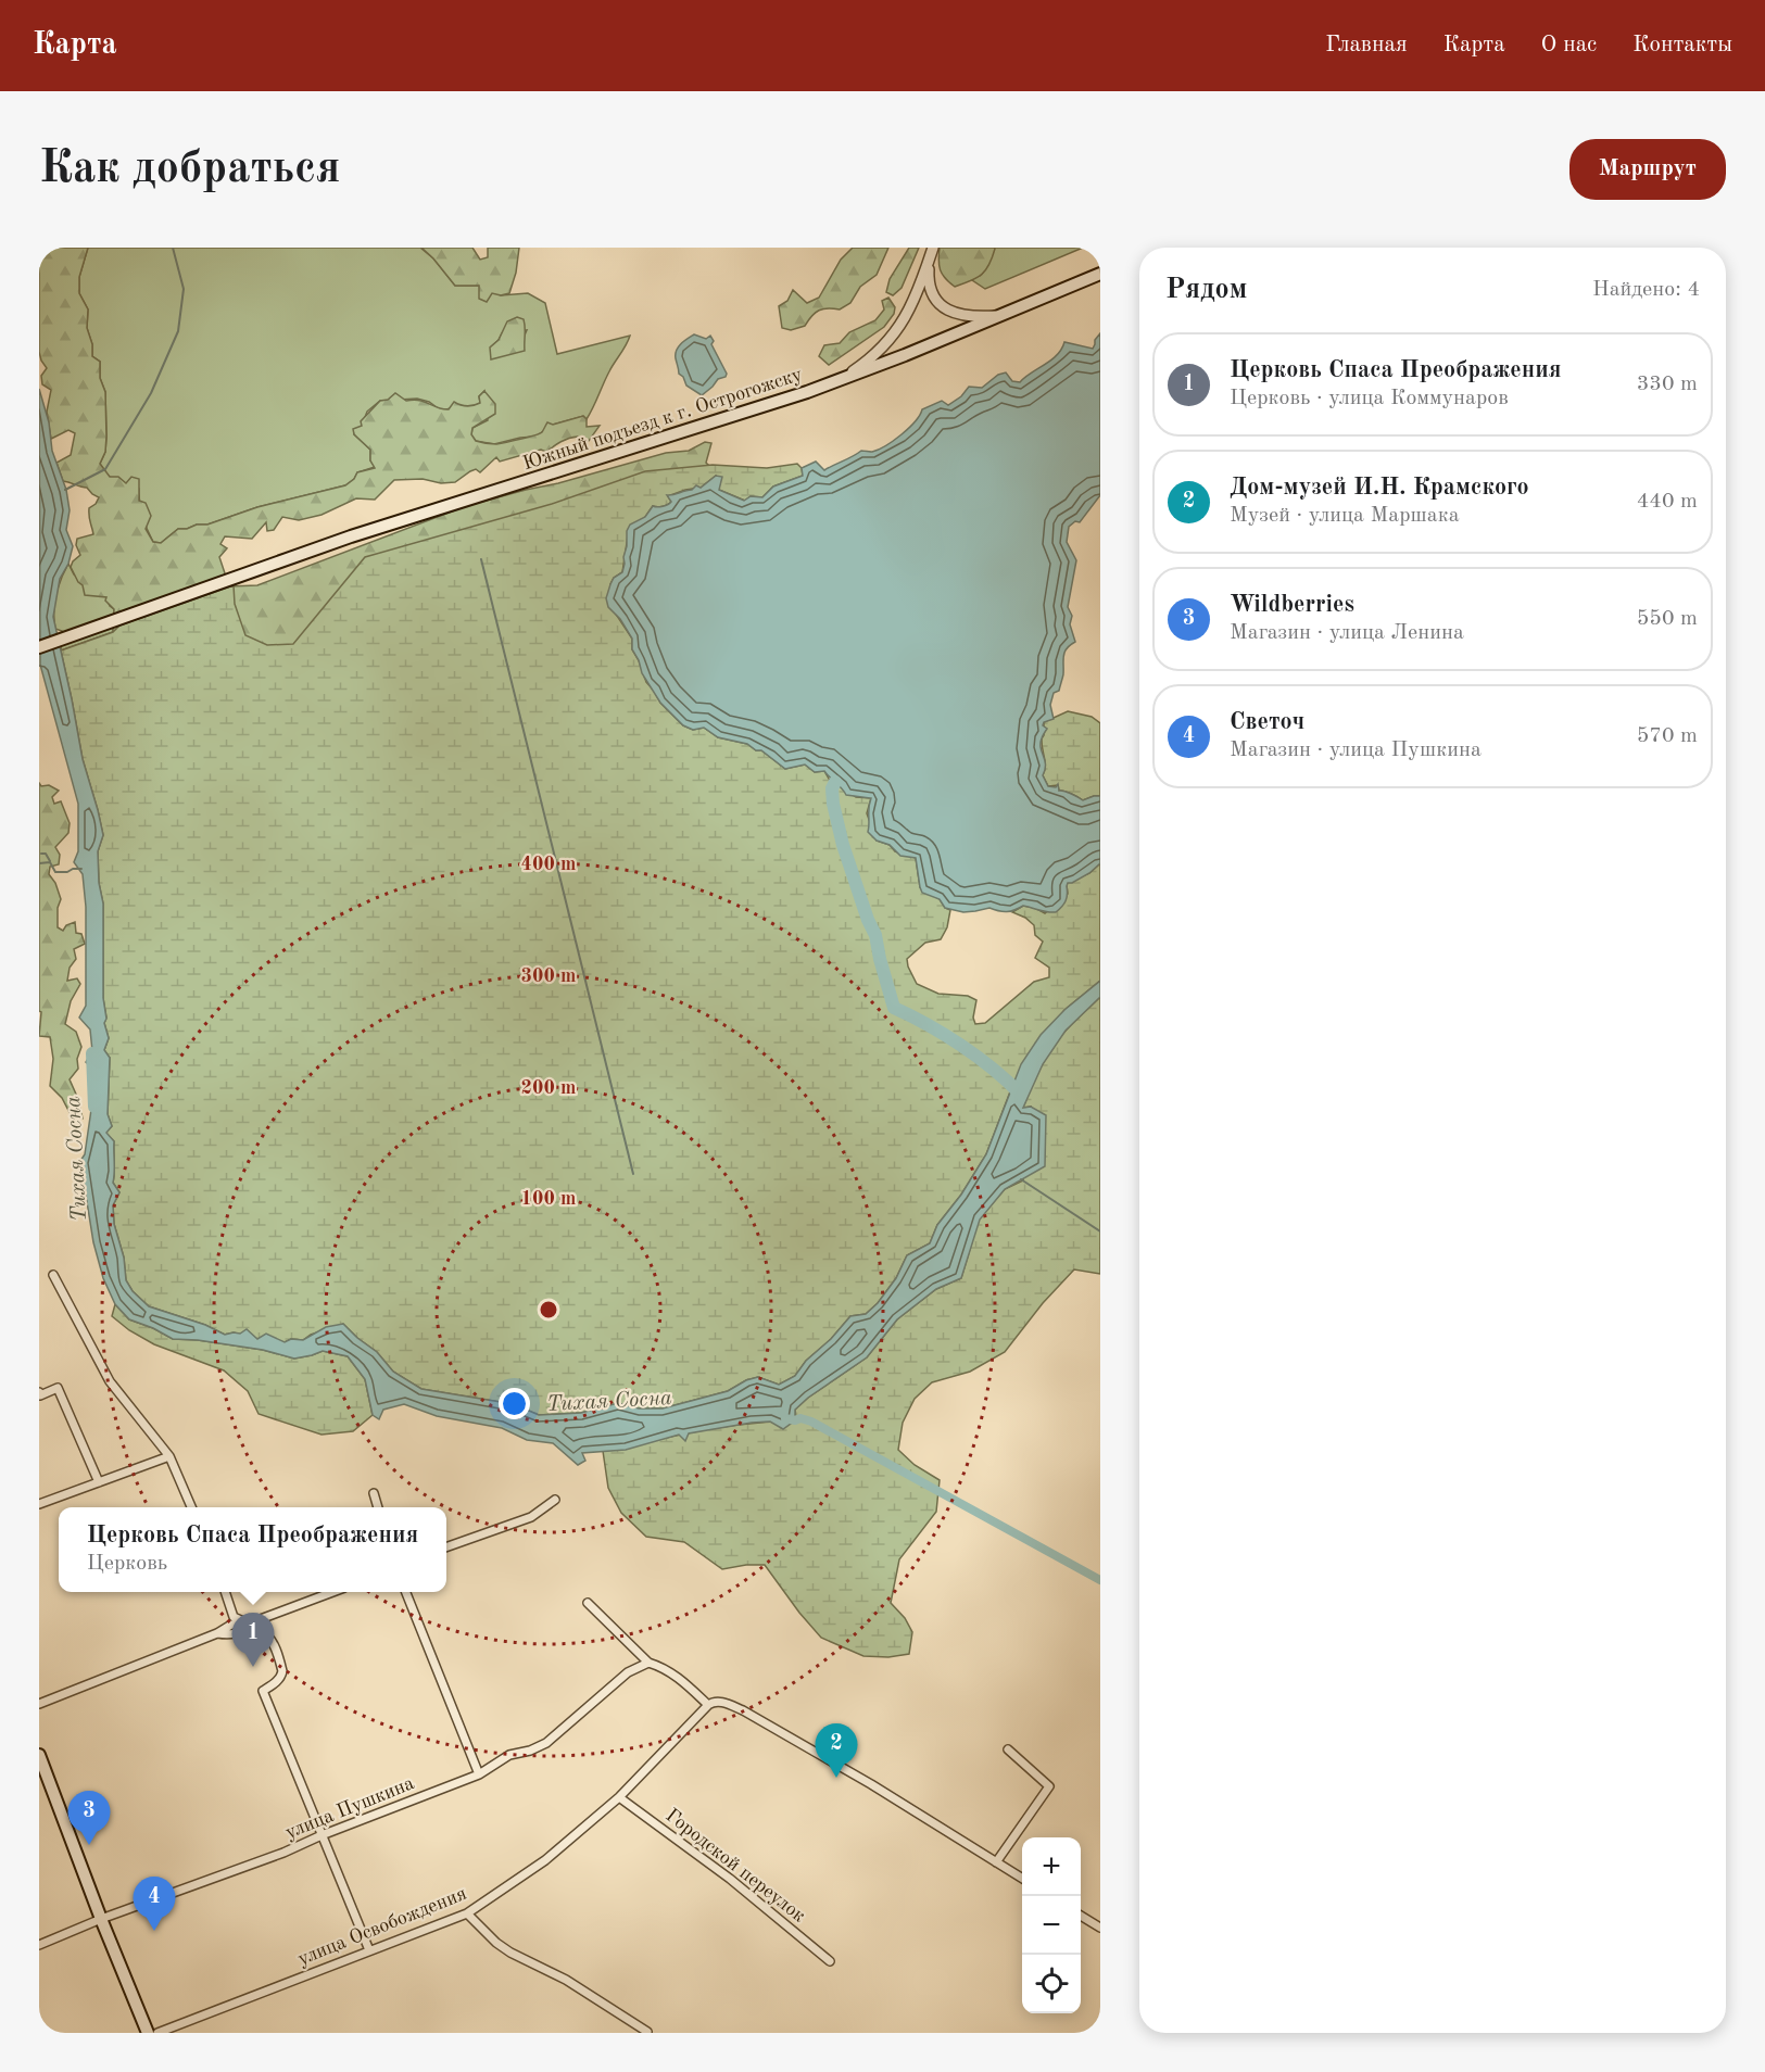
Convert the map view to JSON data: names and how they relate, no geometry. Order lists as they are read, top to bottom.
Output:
{
  "streets": {
    "main road": ["Южный подъезд к г. Острогожску"],
    "street": ["улица Пушкина", "Городской переулок", "улица Освобождения"]
  },
  "crossings": [
    ["Городской переулок", "улица Освобождения"]
  ],
  "water": ["Тихая Сосна"],
  "page": {
    "header": "Карта",
    "nav": [
      "Главная",
      "Карта",
      "О нас",
      "Контакты"
    ],
    "buttons": "Маршрут",
    "title": "Как добраться",
    "heading": ["Рядом", "Найдено: 4"],
    "list": [
      {
        "mark": "1",
        "name": "Церковь Спаса Преображения",
        "note": "Церковь · улица Коммунаров",
        "value": "330 m"
      },
      {
        "mark": "2",
        "name": "Дом-музей И.Н. Крамского",
        "note": "Музей · улица Маршака",
        "value": "440 m"
      },
      {
        "mark": "3",
        "name": "Wildberries",
        "note": "Магазин · улица Ленина",
        "value": "550 m"
      },
      {
        "mark": "4",
        "name": "Светоч",
        "note": "Магазин · улица Пушкина",
        "value": "570 m"
      }
    ],
    "popup": ["Церковь Спаса Преображения", "Церковь"],
    "pins": [
      "1",
      "2",
      "3",
      "4"
    ],
    "map_buttons": ["+", "−"]
  },
  "rings": [
    "400 m",
    "300 m",
    "200 m",
    "100 m"
  ]
}
